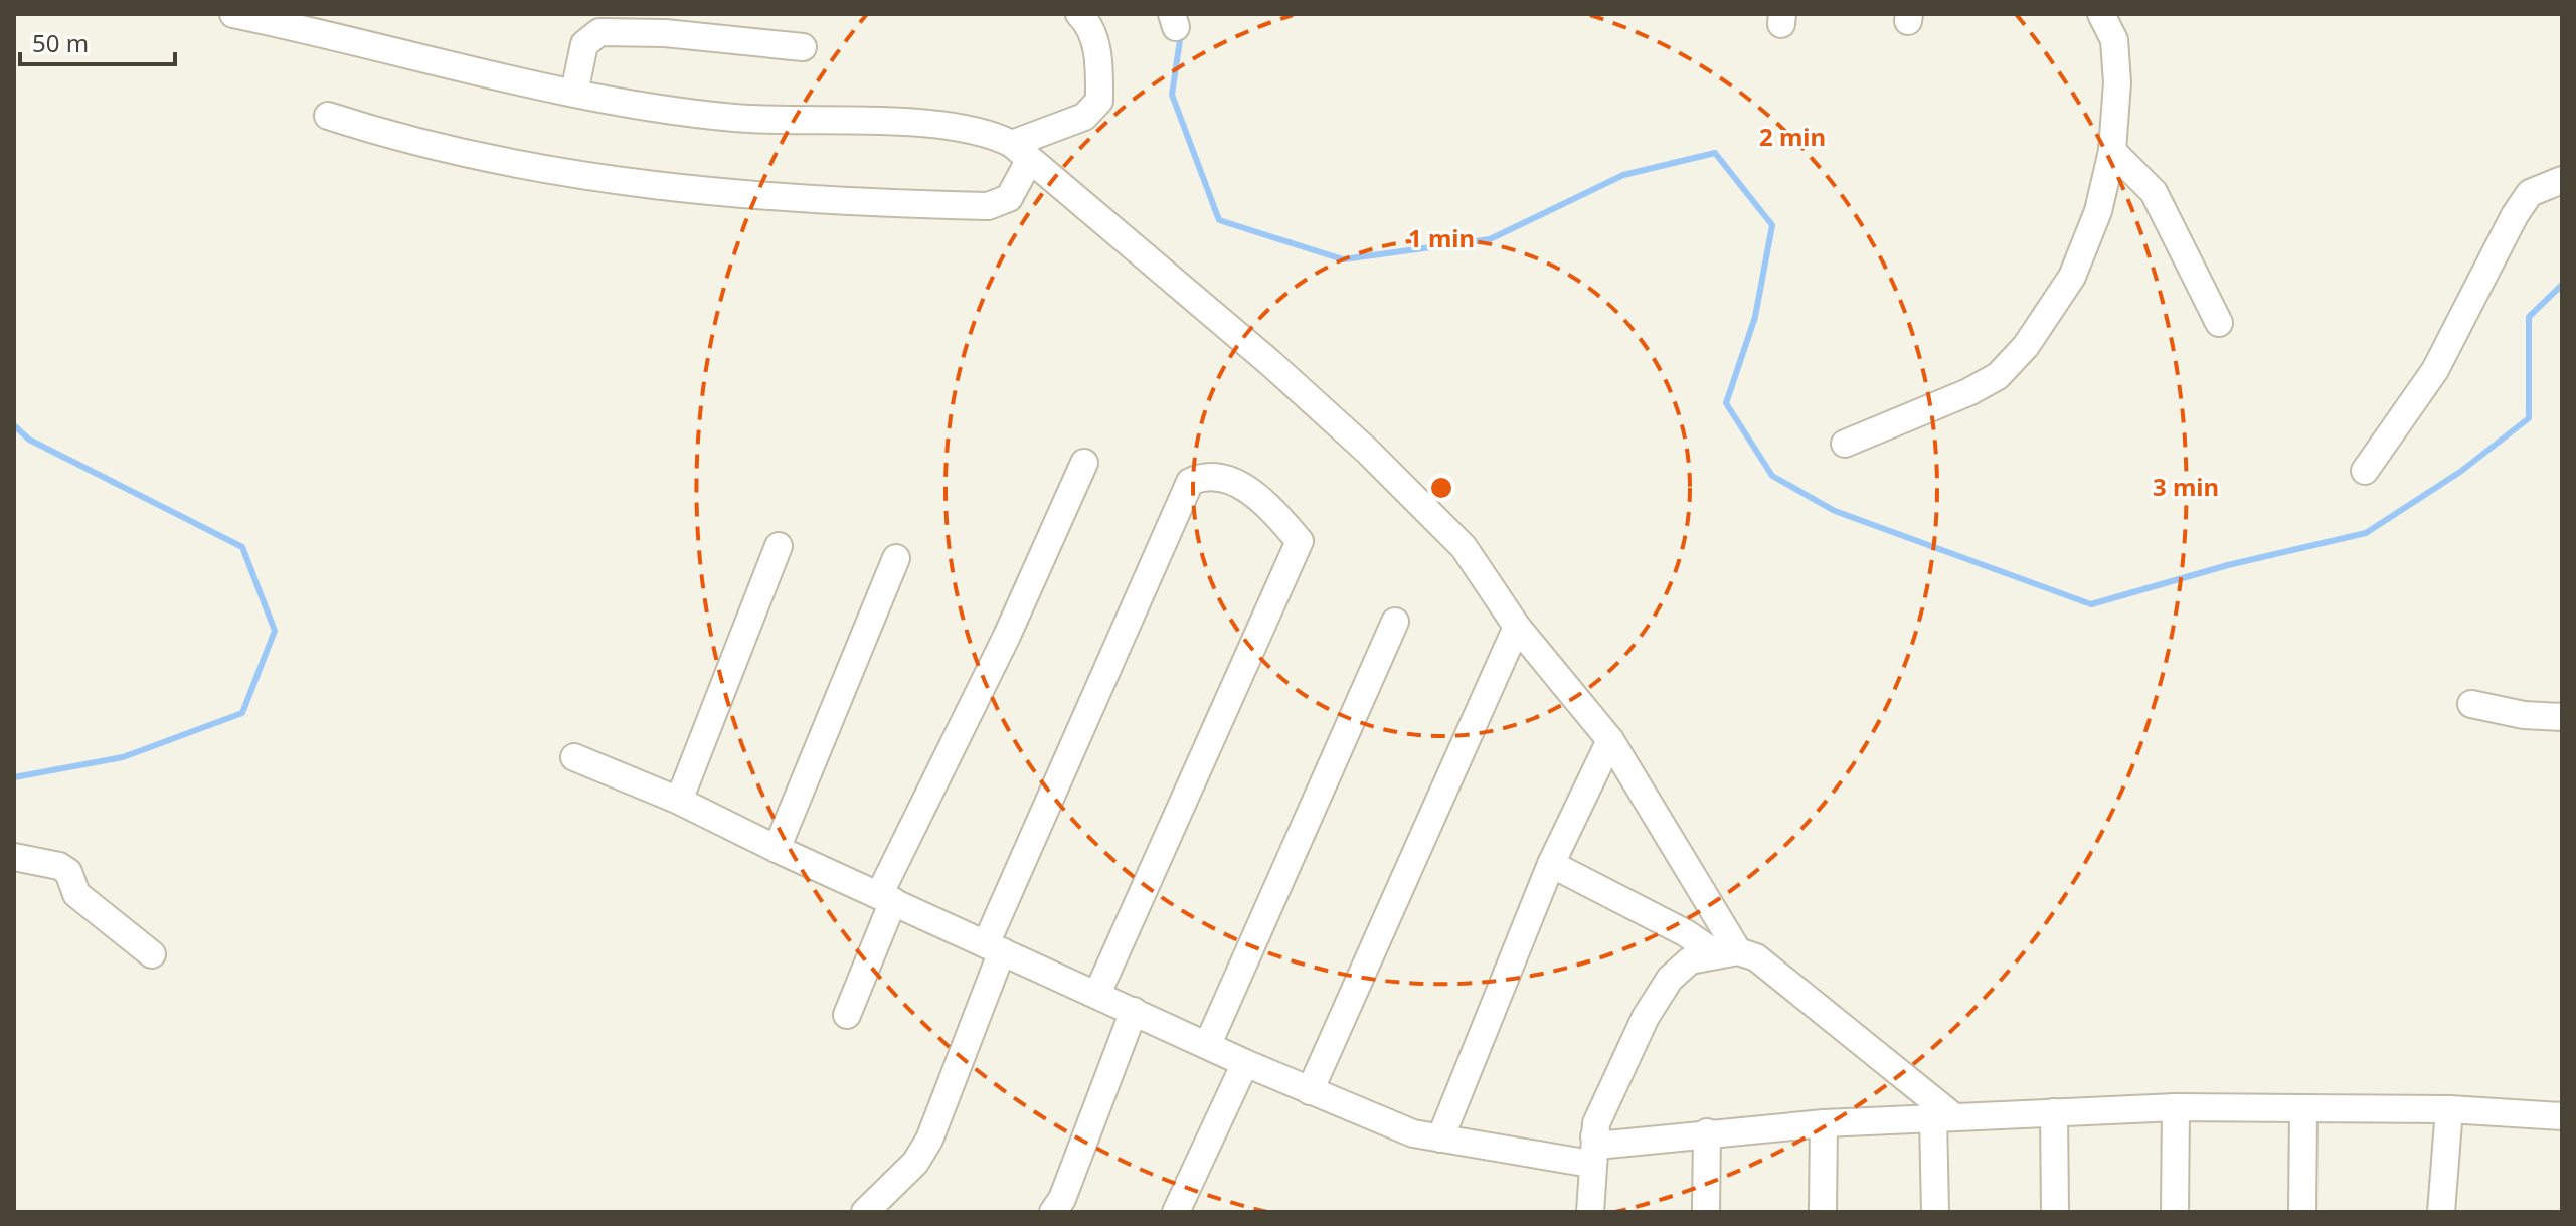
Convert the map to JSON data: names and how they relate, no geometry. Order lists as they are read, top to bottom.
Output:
{
  "scale_bar": "50 m",
  "rings": ["2 min", "1 min", "3 min"]
}
